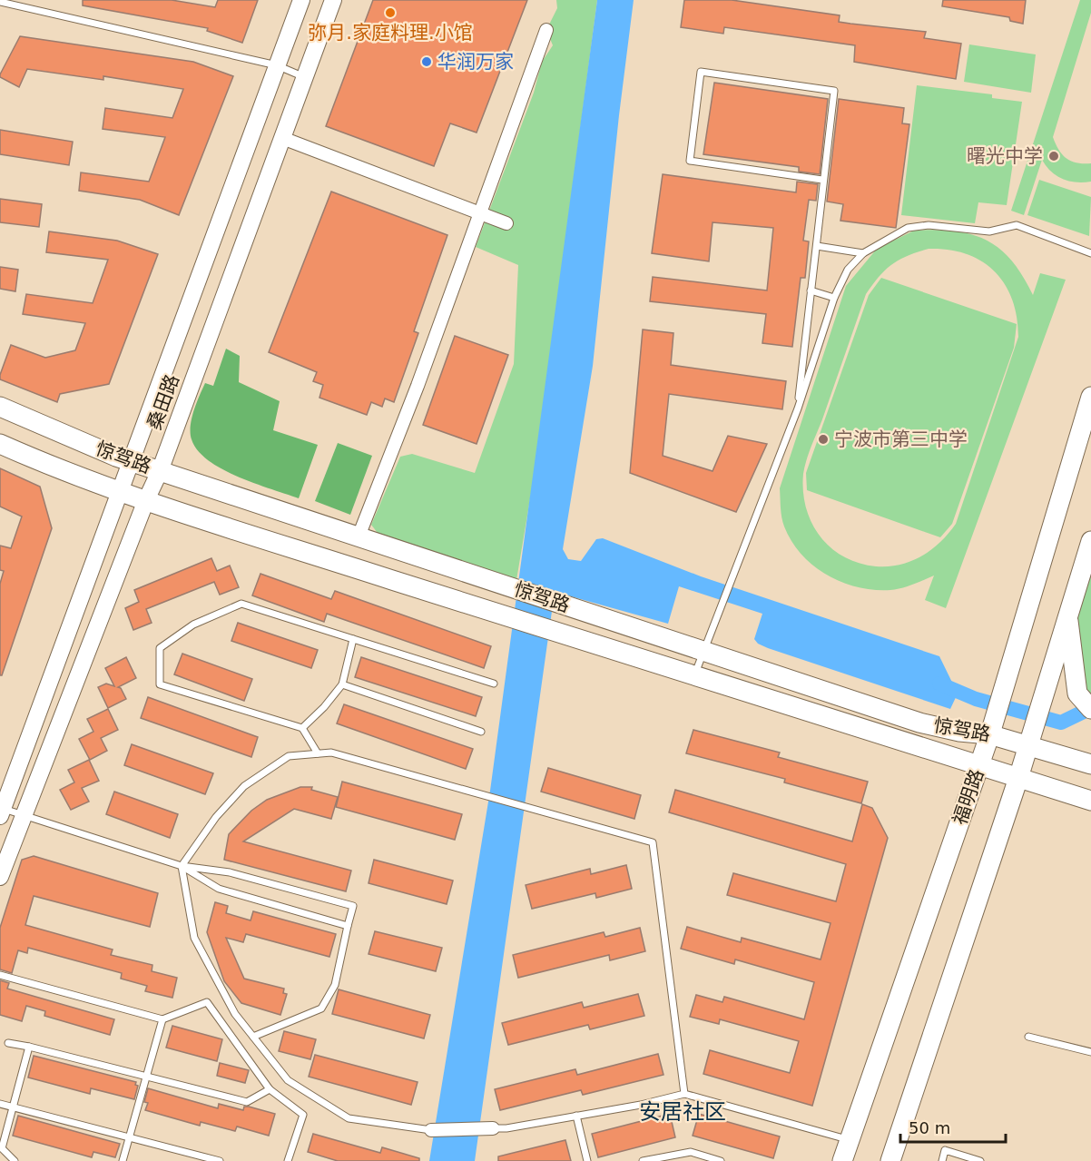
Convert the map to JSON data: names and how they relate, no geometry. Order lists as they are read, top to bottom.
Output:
{
  "streets": {
    "main road": ["桑田路", "惊驾路", "福明路"]
  },
  "crossings": [
    ["桑田路", "惊驾路"],
    ["惊驾路", "福明路"]
  ],
  "districts": ["安居社区"],
  "places": [
    "弥月.家庭料理.小馆",
    "华润万家",
    "曙光中学",
    "宁波市第三中学"
  ],
  "scale_bar": "50 m"
}
